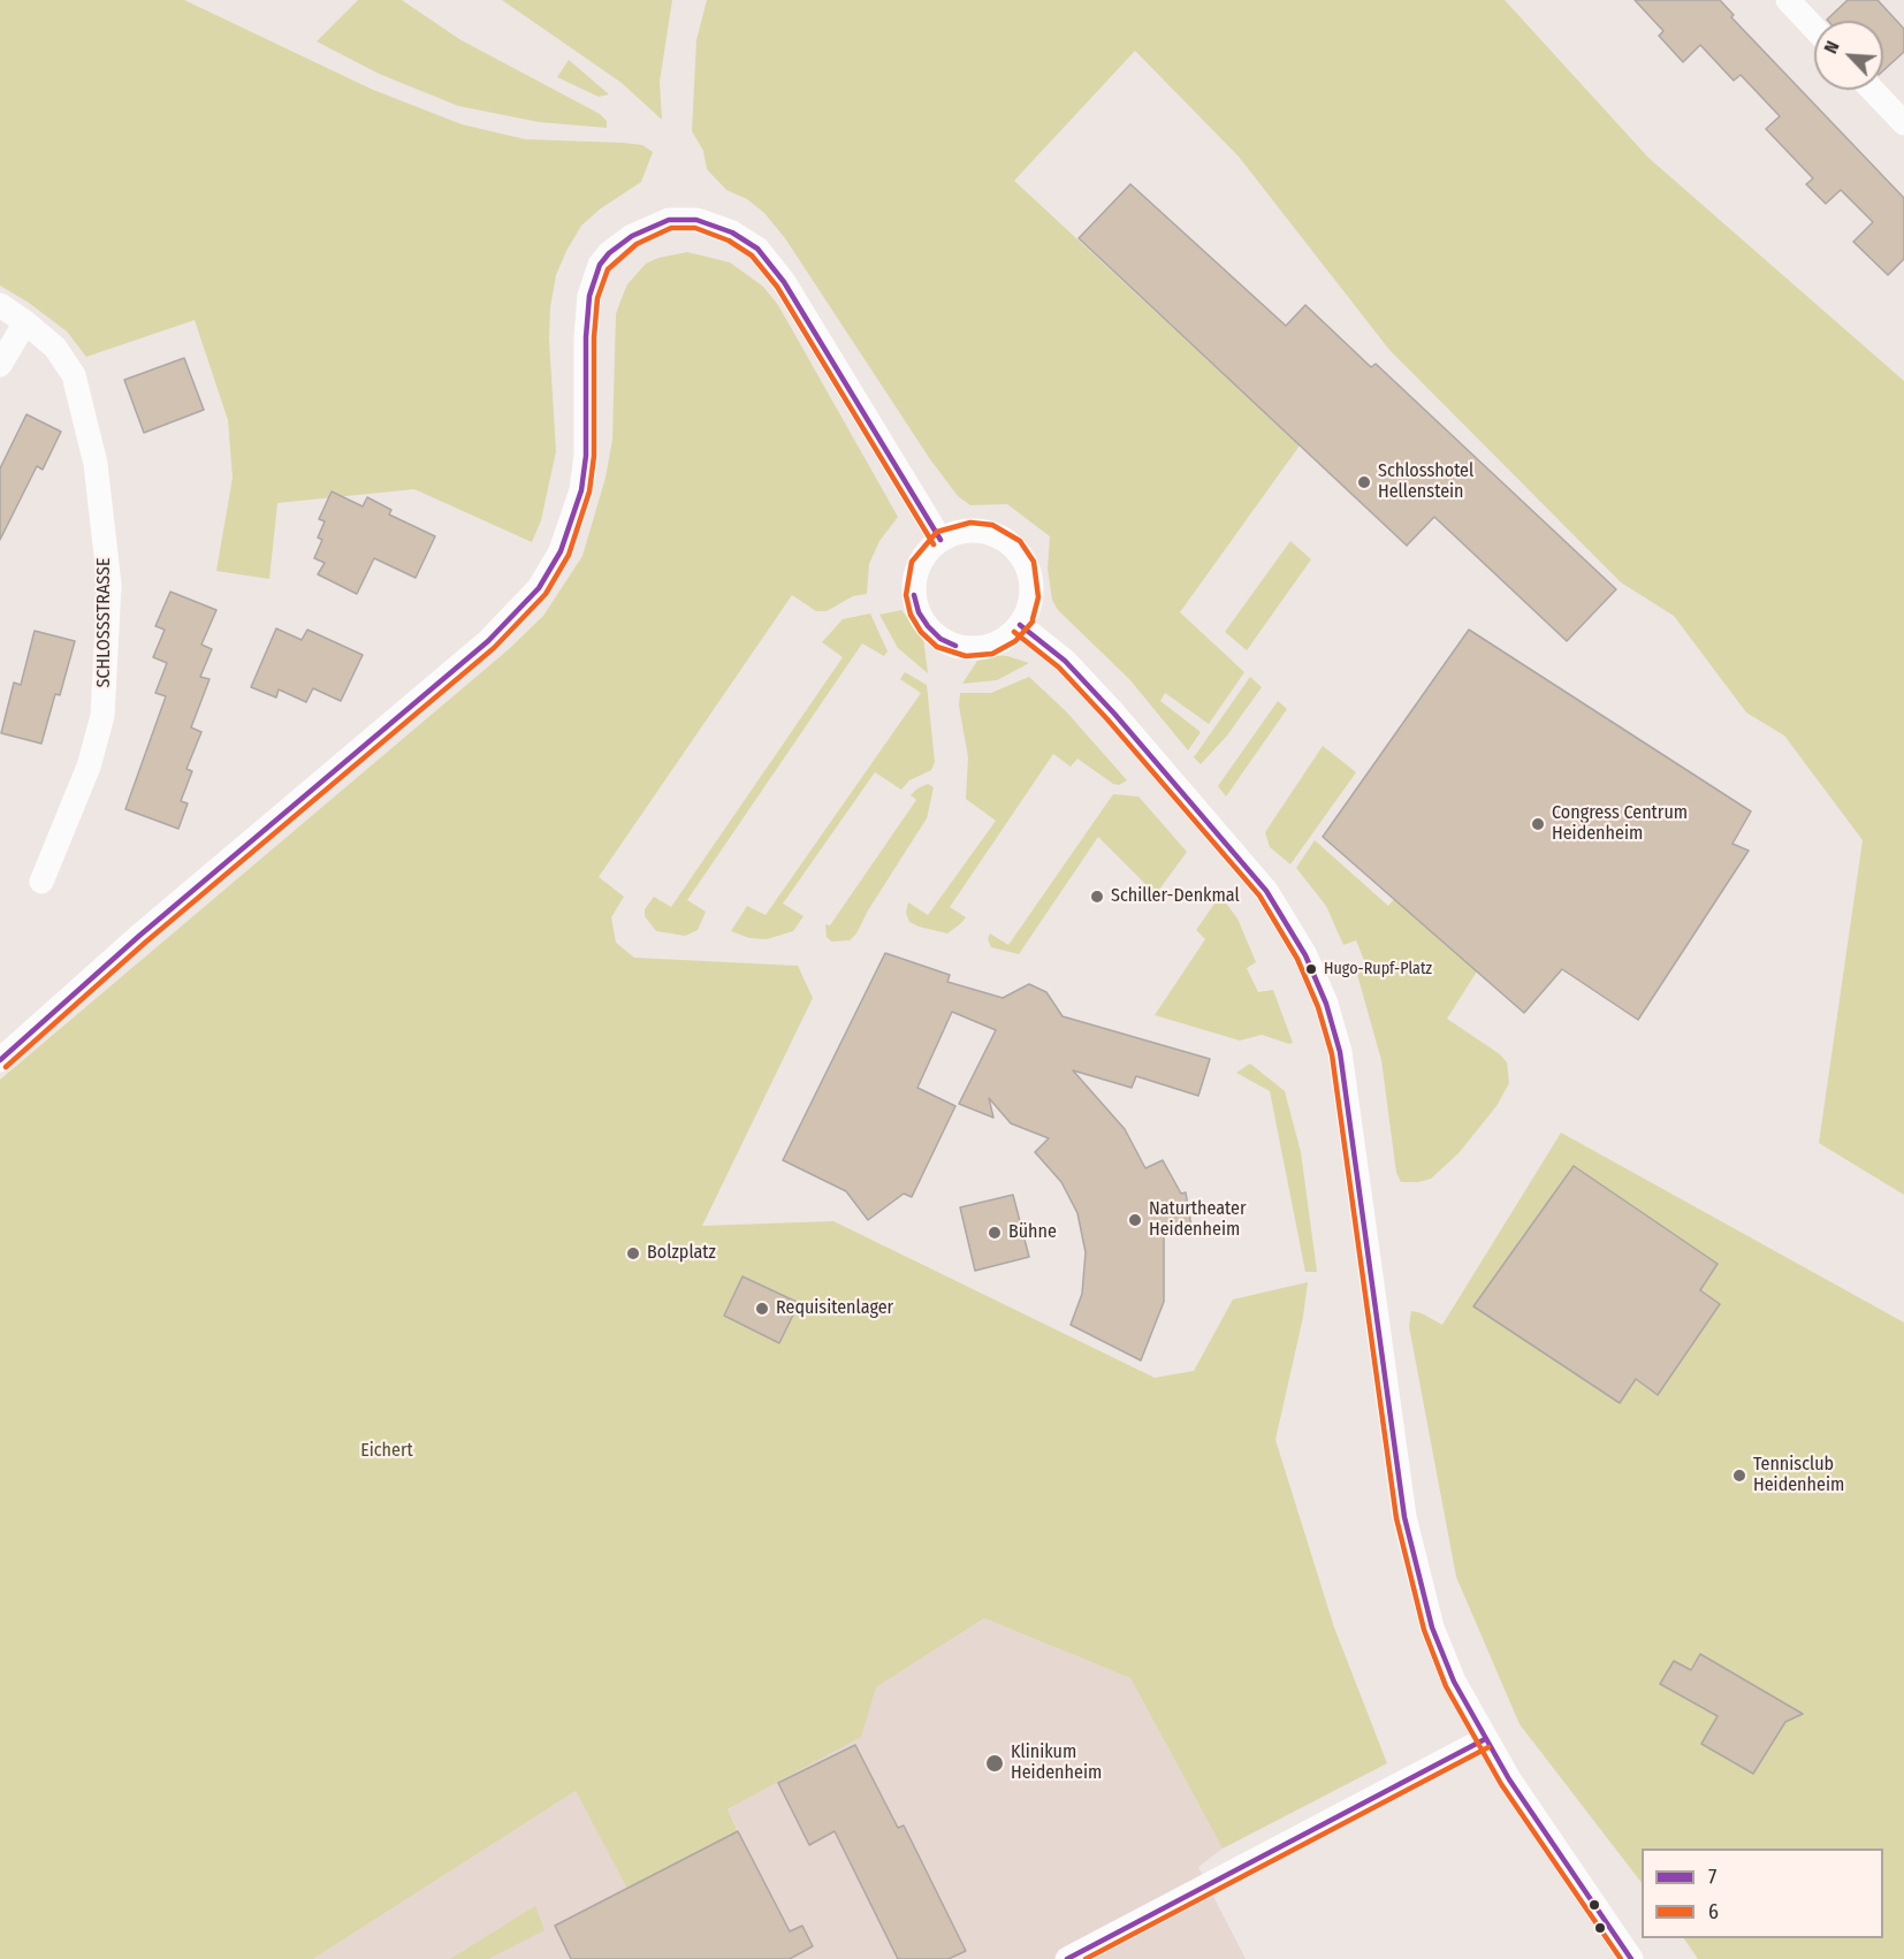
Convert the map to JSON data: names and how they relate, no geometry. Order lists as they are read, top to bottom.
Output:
{
  "streets": {
    "street": ["SCHLOSSSTRASSE"]
  },
  "parks": ["Eichert"],
  "places": [
    "Schlosshotel Hellenstein",
    "Congress Centrum Heidenheim",
    "Schiller-Denkmal",
    "Hugo-Rupf-Platz",
    "Naturtheater Heidenheim",
    "Bühne",
    "Bolzplatz",
    "Requisitenlager",
    "Tennisclub Heidenheim",
    "Klinikum Heidenheim"
  ],
  "lines": ["transit line 7", "transit line 6"],
  "legend": ["7", "6"],
  "north": "top left"
}
